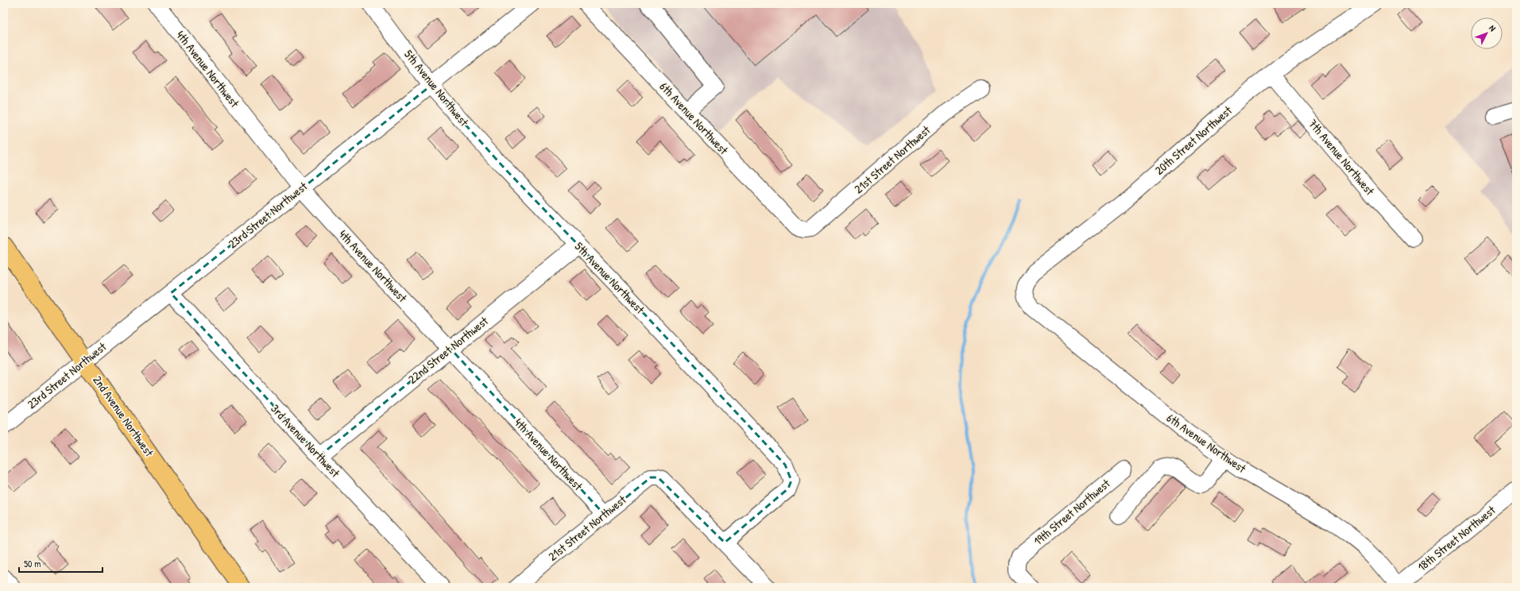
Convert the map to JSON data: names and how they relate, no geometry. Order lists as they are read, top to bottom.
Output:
{
  "streets": {
    "main road": ["2nd Avenue Northwest"],
    "street": [
      "4th Avenue Northwest",
      "5th Avenue Northwest",
      "6th Avenue Northwest",
      "20th Street Northwest",
      "7th Avenue Northwest",
      "21st Street Northwest",
      "23rd Street Northwest",
      "22nd Street Northwest",
      "3rd Avenue Northwest",
      "19th Street Northwest",
      "18th Street Northwest"
    ]
  },
  "crossings": [
    ["4th Avenue Northwest", "21st Street Northwest"],
    ["4th Avenue Northwest", "23rd Street Northwest"],
    ["4th Avenue Northwest", "22nd Street Northwest"],
    ["5th Avenue Northwest", "21st Street Northwest"],
    ["5th Avenue Northwest", "23rd Street Northwest"],
    ["5th Avenue Northwest", "22nd Street Northwest"],
    ["6th Avenue Northwest", "20th Street Northwest"],
    ["6th Avenue Northwest", "21st Street Northwest"],
    ["6th Avenue Northwest", "18th Street Northwest"],
    ["20th Street Northwest", "7th Avenue Northwest"],
    ["23rd Street Northwest", "2nd Avenue Northwest"],
    ["23rd Street Northwest", "3rd Avenue Northwest"],
    ["22nd Street Northwest", "3rd Avenue Northwest"]
  ],
  "scale_bar": "50 m",
  "north": "top right"
}
